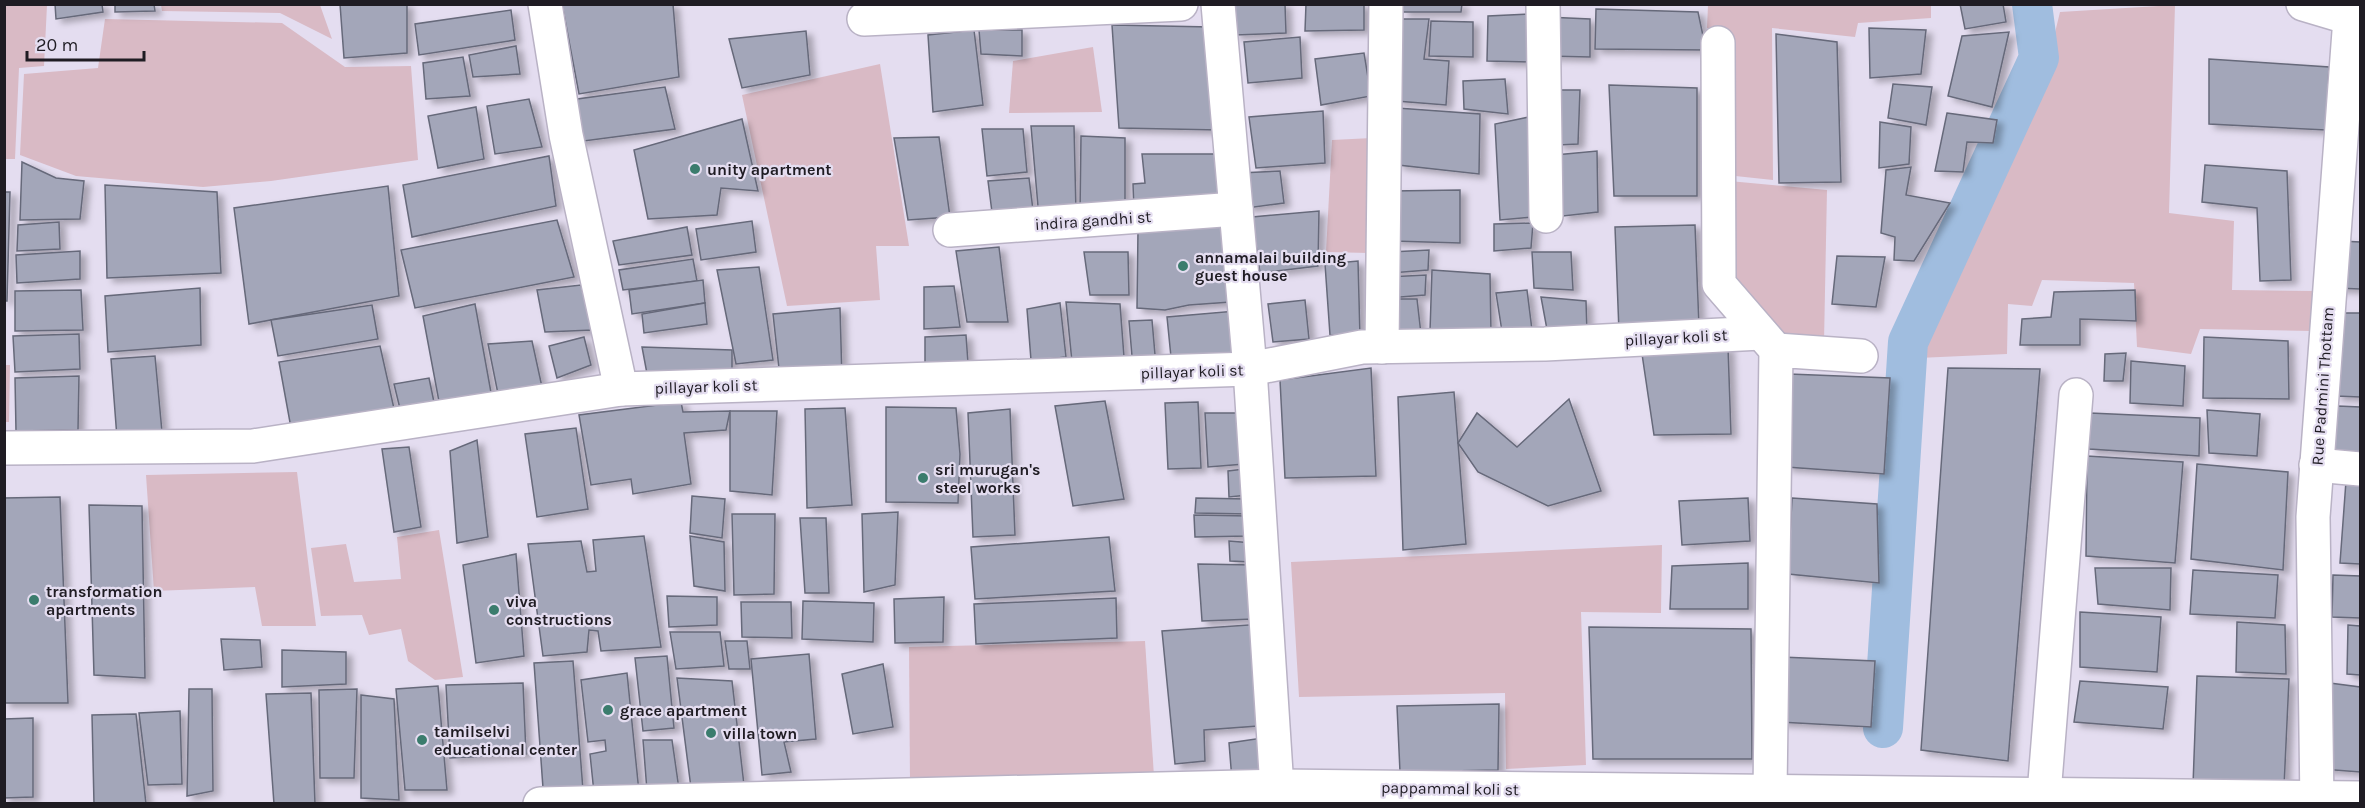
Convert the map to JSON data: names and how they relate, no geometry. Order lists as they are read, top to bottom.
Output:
{
  "streets": {
    "street": [
      "indira gandhi st",
      "pillayar koli st",
      "Rue Padmini Thottam",
      "pappammal koli st"
    ]
  },
  "crossings": [
    ["Rue Padmini Thottam", "pappammal koli st"]
  ],
  "places": [
    "unity apartment",
    "annamalai building guest house",
    "sri murugan's steel works",
    "transformation apartments",
    "viva constructions",
    "grace apartment",
    "villa town",
    "tamilselvi educational center"
  ],
  "scale_bar": "20 m"
}
